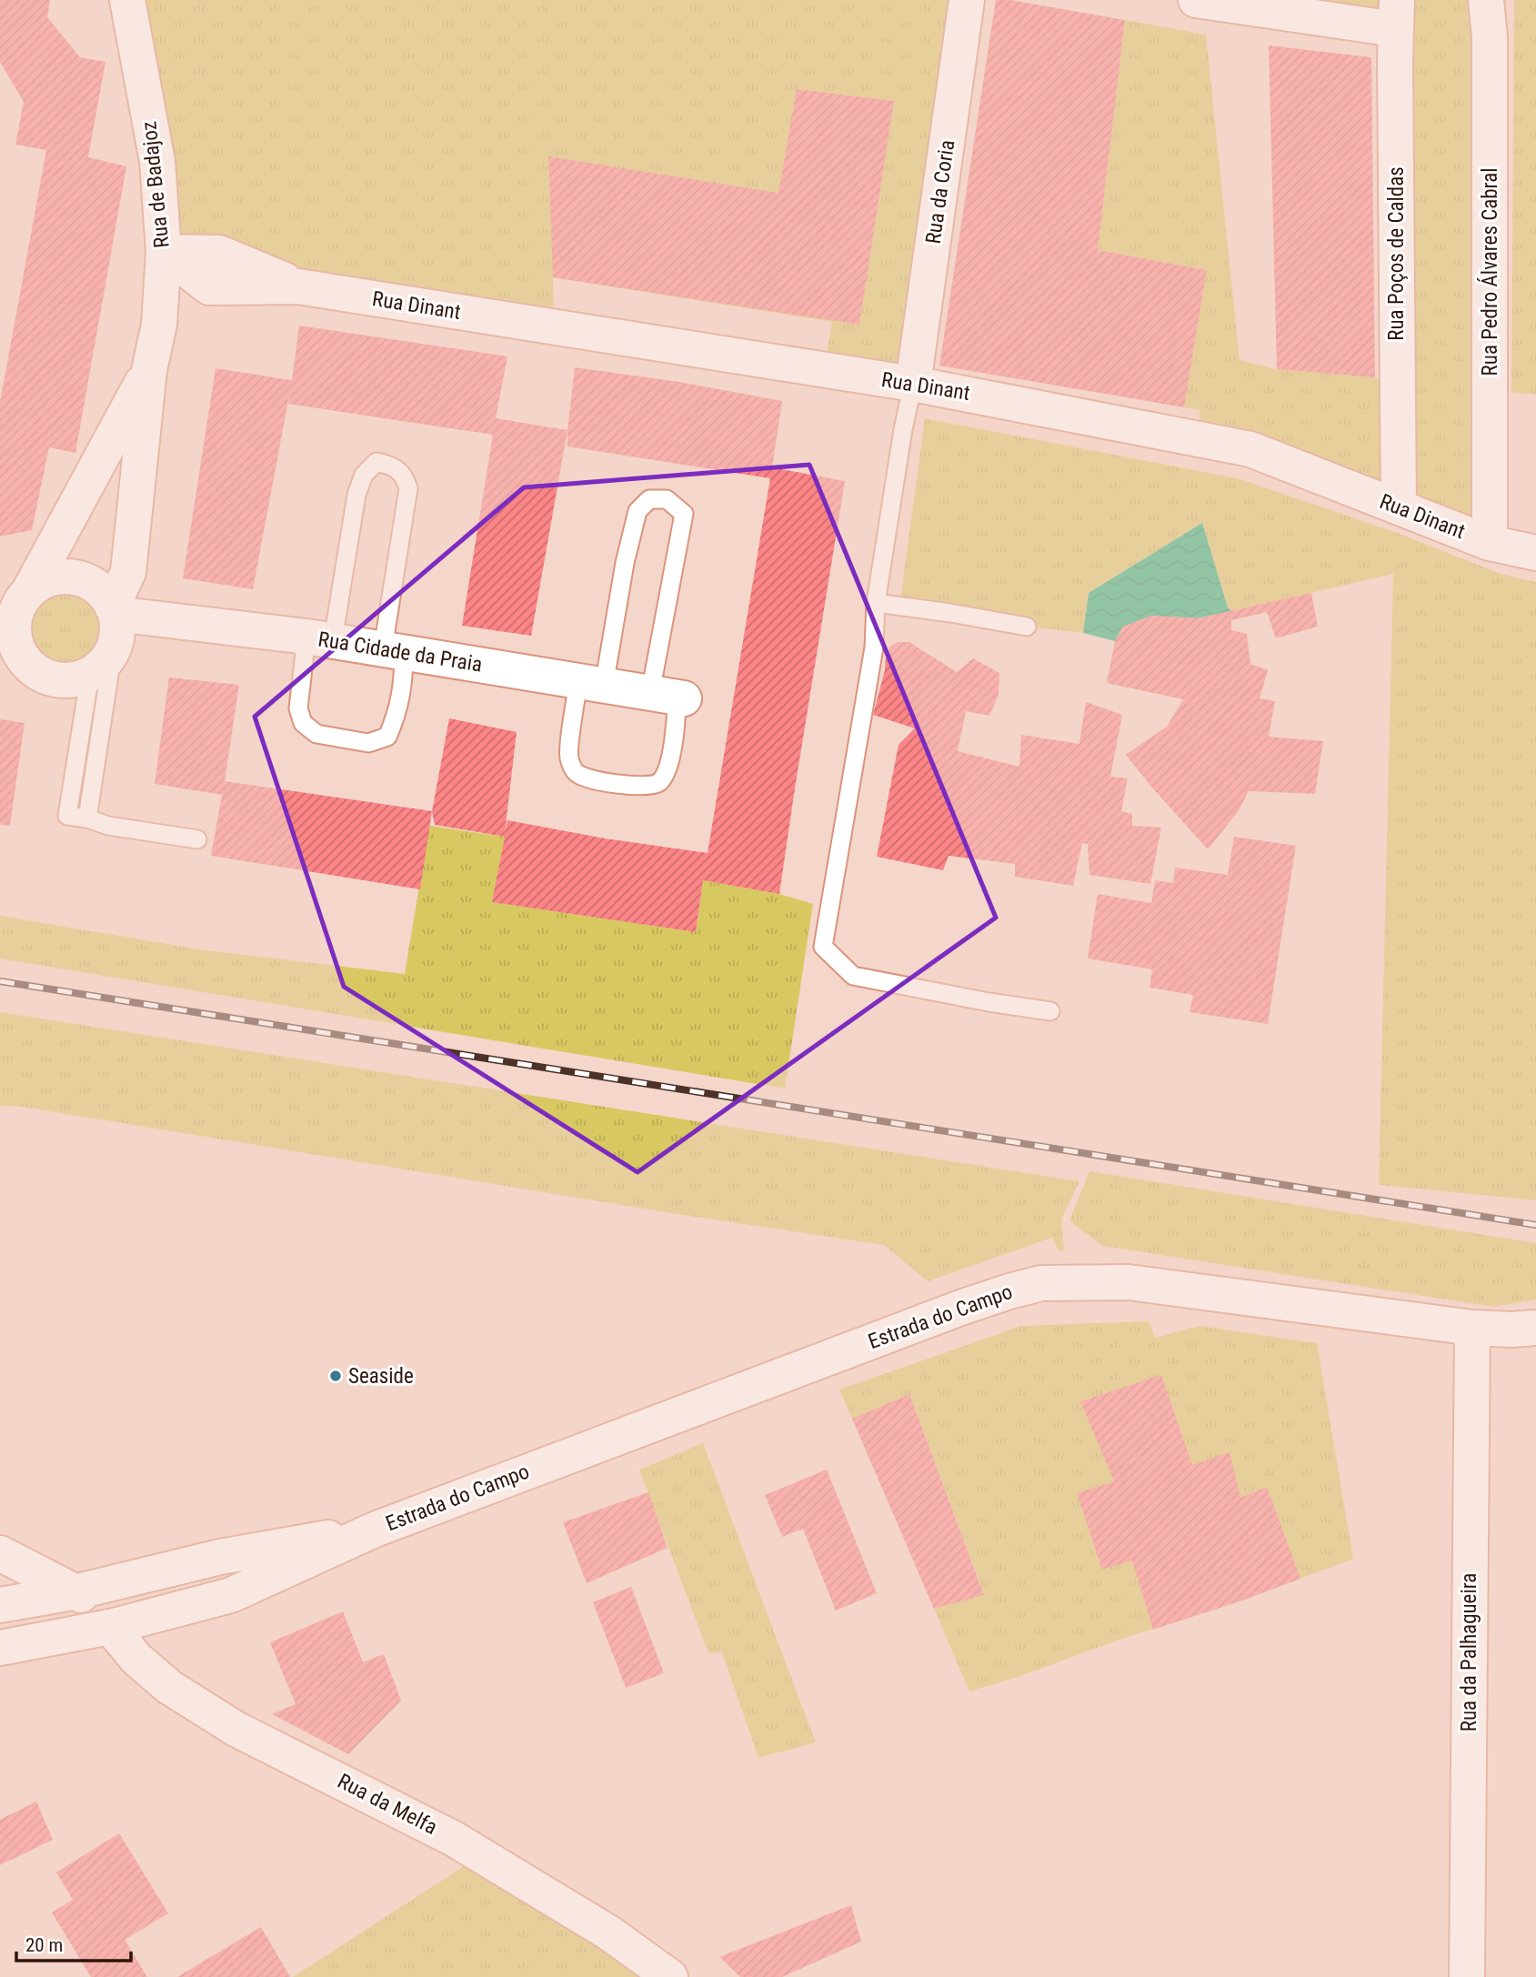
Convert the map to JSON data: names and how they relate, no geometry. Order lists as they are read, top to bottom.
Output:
{
  "streets": {
    "street": [
      "Rua de Badajoz",
      "Rua da Coria",
      "Rua Poços de Caldas",
      "Rua Pedro Álvares Cabral",
      "Rua Dinant",
      "Rua Cidade da Praia",
      "Estrada do Campo",
      "Rua da Palhagueira",
      "Rua da Melfa"
    ]
  },
  "crossings": [
    ["Rua de Badajoz", "Rua Dinant"],
    ["Rua da Coria", "Rua Dinant"],
    ["Rua Poços de Caldas", "Rua Dinant"],
    ["Rua Pedro Álvares Cabral", "Rua Dinant"],
    ["Estrada do Campo", "Rua da Palhagueira"],
    ["Estrada do Campo", "Rua da Melfa"]
  ],
  "places": ["Seaside"],
  "scale_bar": "20 m"
}
